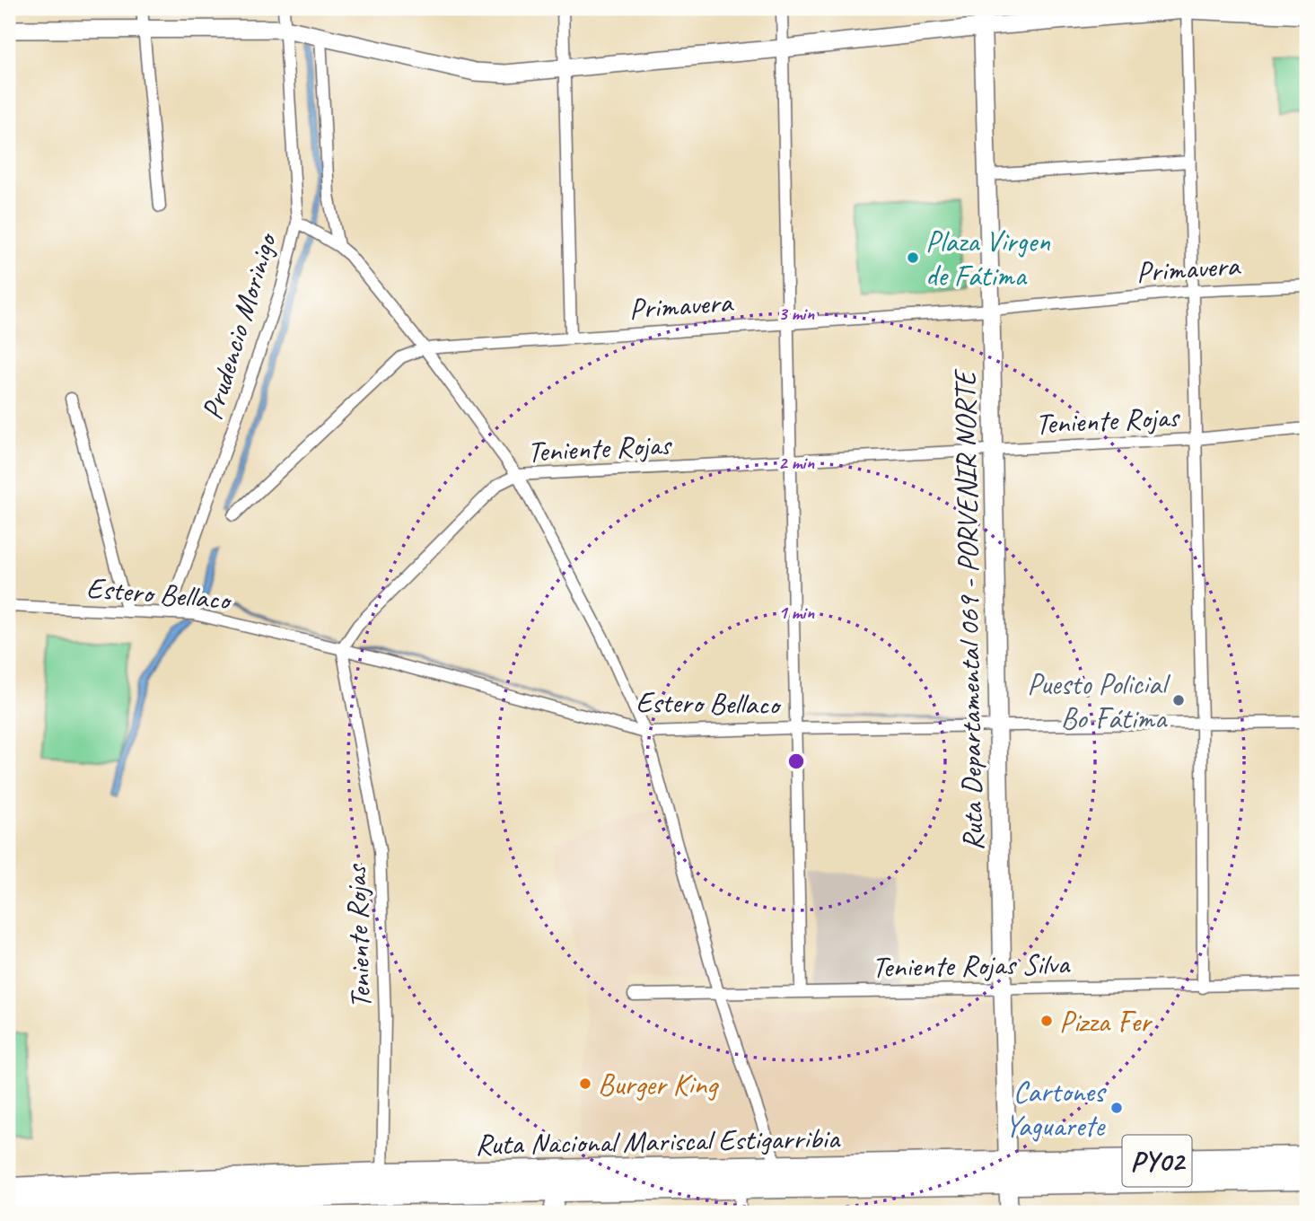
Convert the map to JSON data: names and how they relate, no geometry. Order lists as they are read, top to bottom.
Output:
{
  "streets": {
    "highway": ["Ruta Nacional Mariscal Estigarribia", "PY02"],
    "street": [
      "Primavera",
      "Prudencio Morinigo",
      "Teniente Rojas",
      "Estero Bellaco",
      "Ruta Departamental 069 - PORVENIR NORTE",
      "Teniente Rojas Silva"
    ]
  },
  "crossings": [
    ["Primavera", "Ruta Departamental 069 - PORVENIR NORTE"],
    ["Prudencio Morinigo", "Estero Bellaco"],
    ["Teniente Rojas", "Estero Bellaco"],
    ["Teniente Rojas", "Ruta Departamental 069 - PORVENIR NORTE"],
    ["Teniente Rojas", "Ruta Nacional Mariscal Estigarribia"],
    ["Estero Bellaco", "Ruta Departamental 069 - PORVENIR NORTE"],
    ["Ruta Departamental 069 - PORVENIR NORTE", "Teniente Rojas Silva"],
    ["Ruta Departamental 069 - PORVENIR NORTE", "Ruta Nacional Mariscal Estigarribia"]
  ],
  "places": [
    "Plaza Virgen de Fátima",
    "Puesto Policial Bo Fátima",
    "Pizza Fer",
    "Burger King",
    "Cartones Yaguarete"
  ],
  "rings": ["3 min", "2 min", "1 min"]
}
